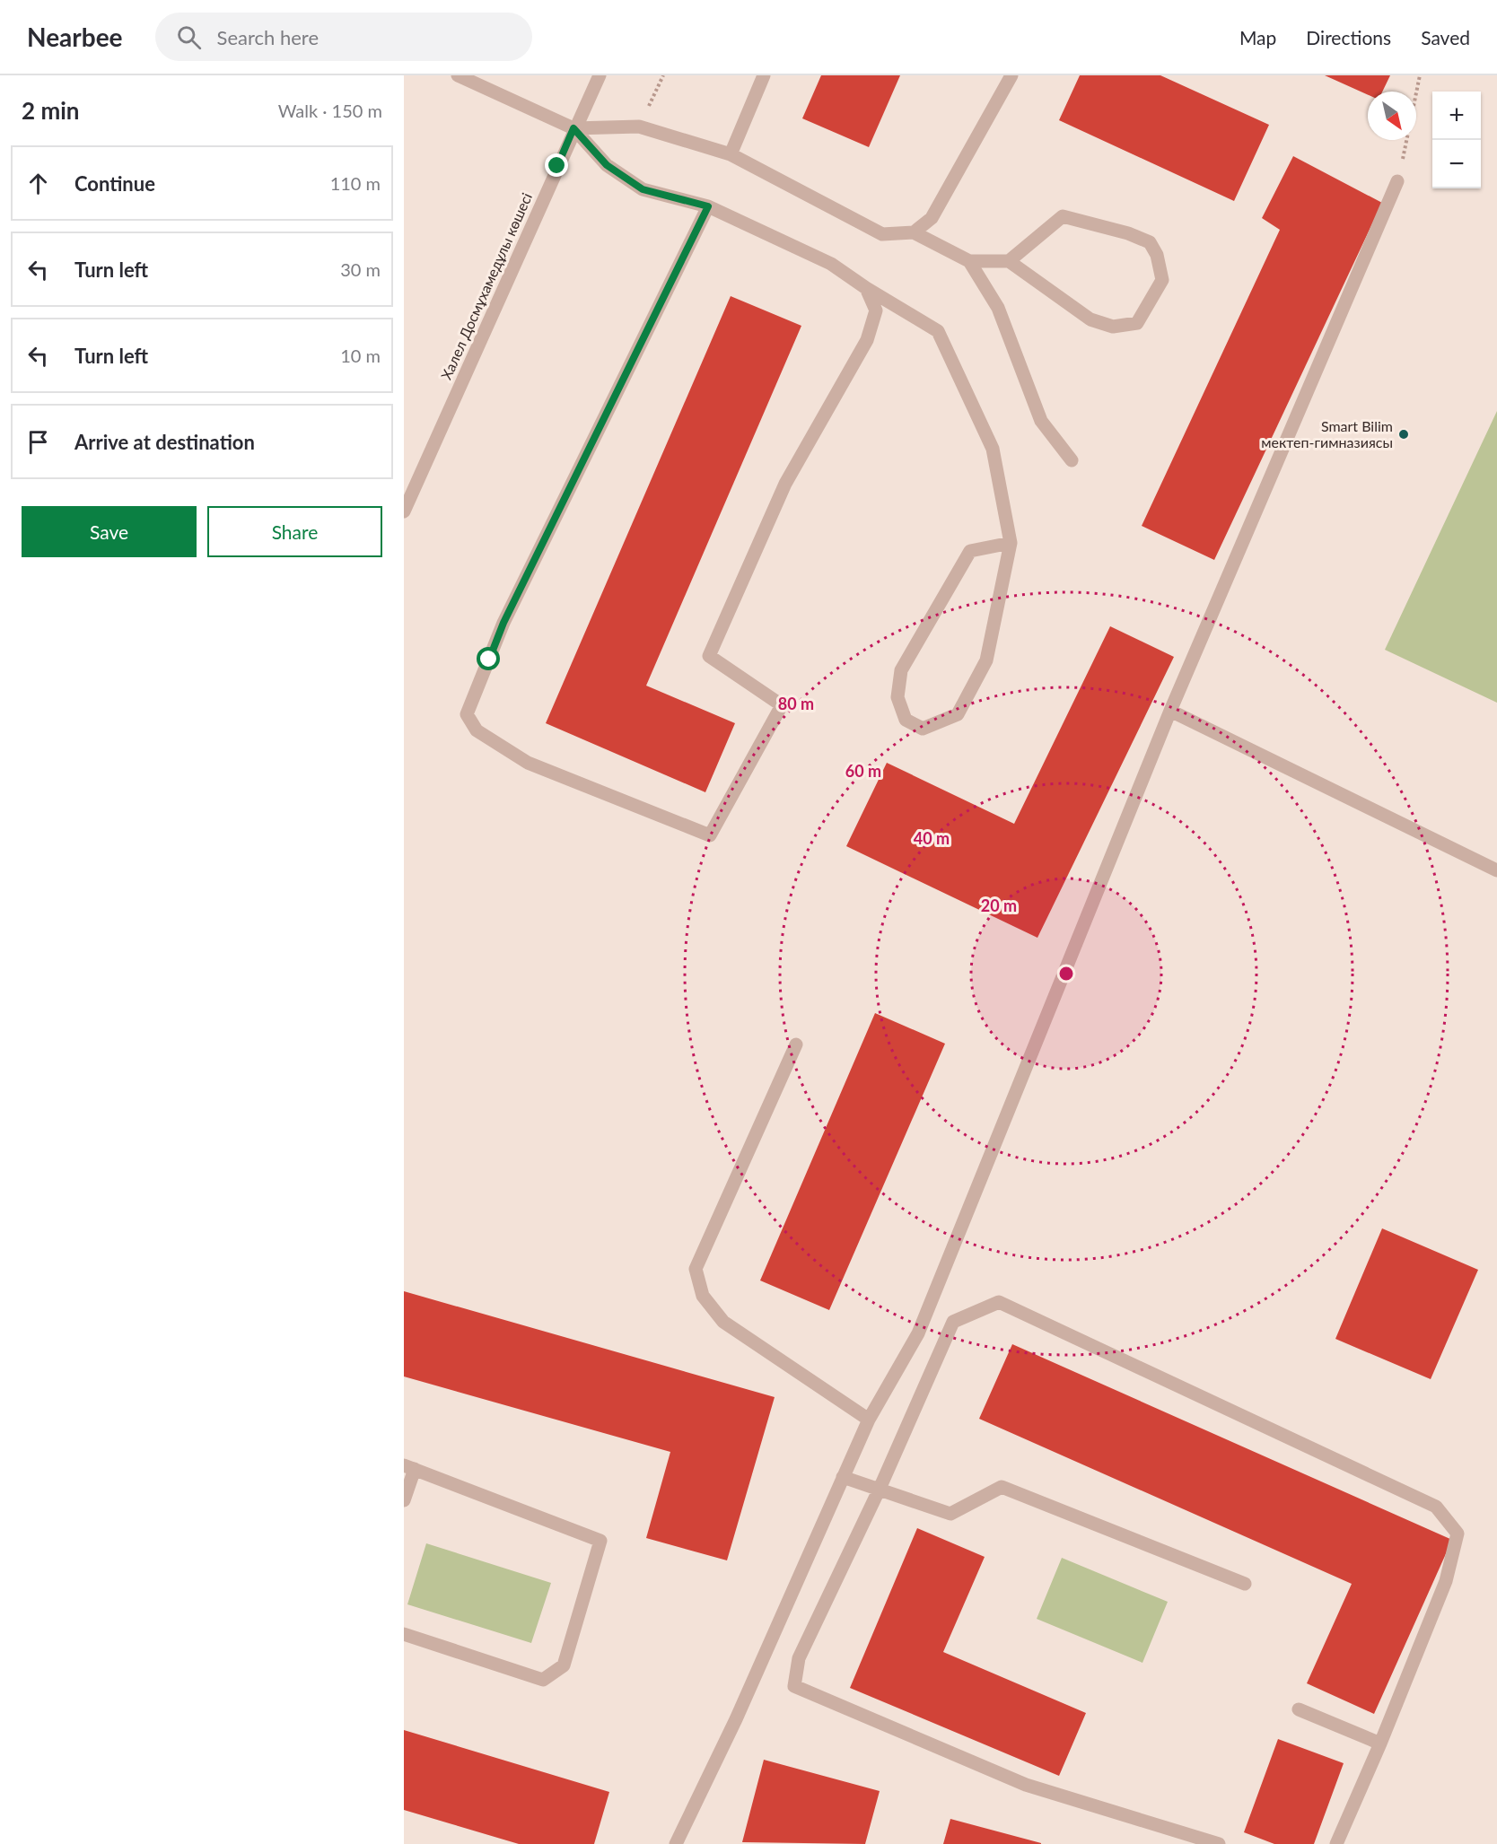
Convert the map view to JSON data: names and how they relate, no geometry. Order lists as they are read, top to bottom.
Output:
{
  "streets": {
    "street": ["Халел Досмұхамедұлы көшесі"]
  },
  "places": ["Smart Bilim мектеп-гимназиясы"],
  "north": "bottom right",
  "page": {
    "header": "Nearbee",
    "search": "Search here",
    "nav": ["Map", "Directions", "Saved"],
    "heading": ["2 min", "Walk · 150 m"],
    "map_buttons": ["+", "−"],
    "list": [
      ["Continue", "110 m"],
      ["Turn left", "30 m"],
      ["Turn left", "10 m"],
      "Arrive at destination"
    ],
    "buttons": ["Save", "Share"]
  },
  "rings": [
    "80 m",
    "60 m",
    "40 m",
    "20 m"
  ]
}
